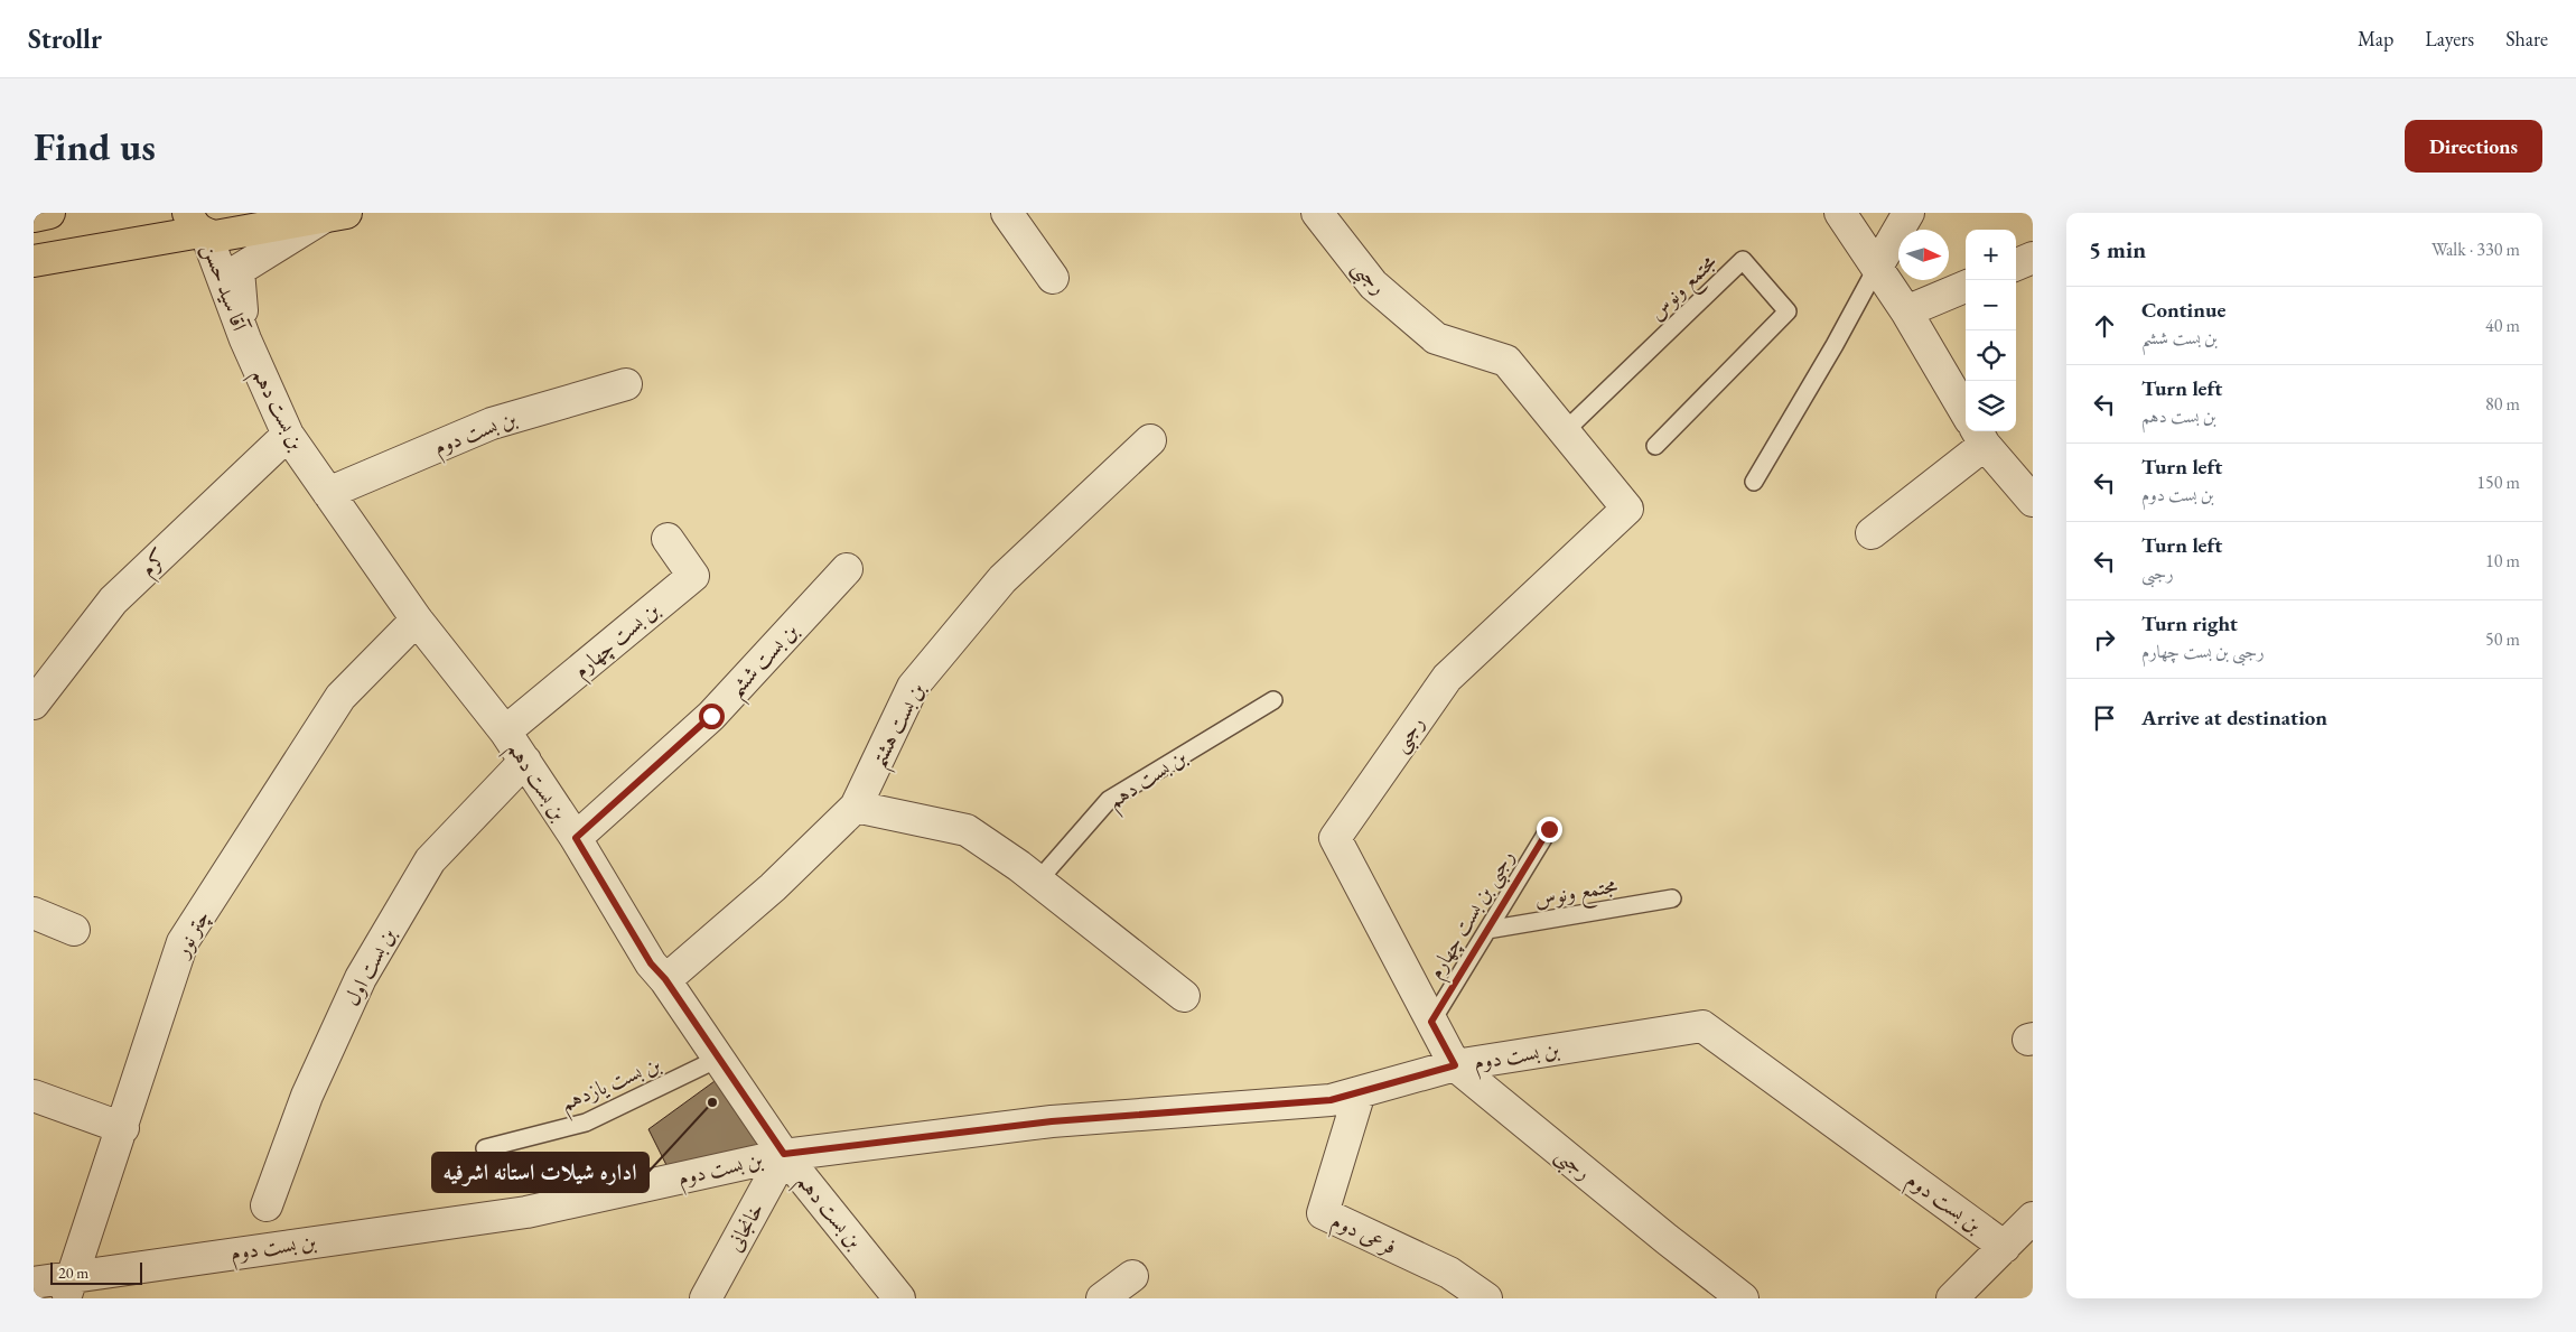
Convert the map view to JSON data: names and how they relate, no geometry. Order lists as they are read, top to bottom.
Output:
{
  "streets": {
    "street": [
      "رجبی",
      "آقا سید حسن",
      "بن بست دهم",
      "بن بست دوم",
      "کرم",
      "بن بست چهارم",
      "بن بست ششم",
      "بن بست هشتم",
      "چتر نور",
      "بن بست اول",
      "خانجانی",
      "فرعی دوم"
    ],
    "lane": ["مجتمع ونوس", "رجبی بن بست چهارم", "بن بست یازدهم"]
  },
  "crossings": [
    ["رجبی", "مجتمع ونوس"],
    ["رجبی", "بن بست دوم"],
    ["رجبی", "رجبی بن بست چهارم"],
    ["آقا سید حسن", "بن بست دهم"],
    ["مجتمع ونوس", "رجبی بن بست چهارم"],
    ["بن بست دهم", "بن بست دوم"],
    ["بن بست دهم", "کرم"],
    ["بن بست دهم", "بن بست چهارم"],
    ["بن بست دهم", "بن بست ششم"],
    ["بن بست دهم", "بن بست هشتم"],
    ["بن بست دهم", "چتر نور"],
    ["بن بست دهم", "بن بست اول"],
    ["بن بست دهم", "بن بست یازدهم"],
    ["بن بست دهم", "خانجانی"],
    ["بن بست دوم", "چتر نور"],
    ["بن بست دوم", "خانجانی"],
    ["بن بست دوم", "فرعی دوم"]
  ],
  "places": ["اداره شیلات استانه اشرفیه"],
  "scale_bar": "20 m",
  "north": "right",
  "page": {
    "header": "Strollr",
    "nav": ["Map", "Layers", "Share"],
    "buttons": "Directions",
    "title": "Find us",
    "heading": ["5 min", "Walk · 330 m"],
    "map_buttons": ["+", "−"],
    "list": [
      ["Continue", "بن بست ششم", "40 m"],
      ["Turn left", "بن بست دهم", "80 m"],
      ["Turn left", "بن بست دوم", "150 m"],
      ["Turn left", "رجبی", "10 m"],
      ["Turn right", "رجبی بن بست چهارم", "50 m"],
      "Arrive at destination"
    ],
    "scale": "20 m"
  }
}
